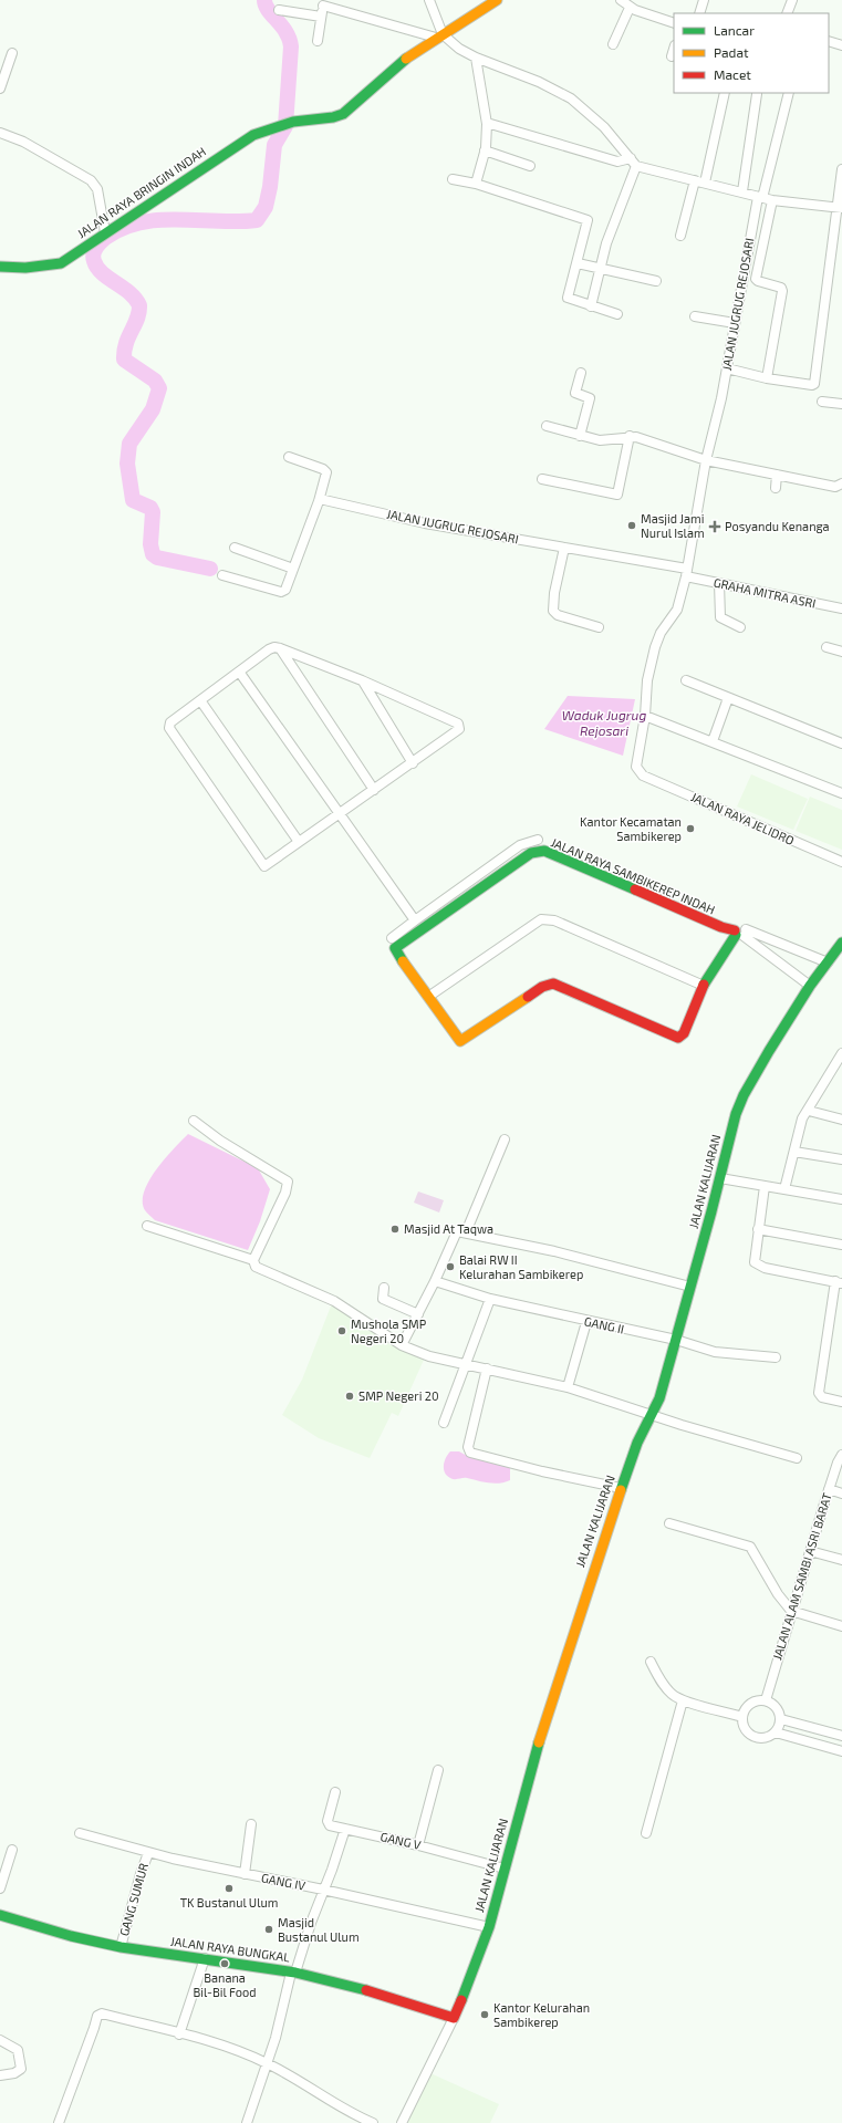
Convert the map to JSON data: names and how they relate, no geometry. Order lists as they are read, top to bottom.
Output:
{
  "streets": {
    "street": [
      "JALAN RAYA BRINGIN INDAH",
      "JALAN JUGRUG REJOSARI",
      "GRAHA MITRA ASRI",
      "JALAN RAYA JELIDRO",
      "JALAN RAYA SAMBIKEREP INDAH",
      "JALAN KALIJARAN",
      "GANG II",
      "JALAN ALAM SAMBI ASRI BARAT",
      "GANG V",
      "GANG IV",
      "GANG SUMUR",
      "JALAN RAYA BUNGKAL"
    ]
  },
  "crossings": [
    ["JALAN JUGRUG REJOSARI", "GRAHA MITRA ASRI"],
    ["JALAN JUGRUG REJOSARI", "JALAN RAYA JELIDRO"],
    ["JALAN KALIJARAN", "GANG II"],
    ["JALAN KALIJARAN", "GANG V"],
    ["JALAN KALIJARAN", "GANG IV"],
    ["JALAN KALIJARAN", "JALAN RAYA BUNGKAL"],
    ["GANG IV", "GANG SUMUR"],
    ["GANG SUMUR", "JALAN RAYA BUNGKAL"]
  ],
  "water": ["Waduk Jugrug Rejosari"],
  "places": {
    "other": [
      "Masjid Jami Nurul Islam",
      "Kantor Kecamatan Sambikerep",
      "Masjid At Taqwa",
      "Balai RW II Kelurahan Sambikerep",
      "Mushola SMP Negeri 20",
      "SMP Negeri 20",
      "TK Bustanul Ulum",
      "Masjid Bustanul Ulum",
      "Banana Bil-Bil Food",
      "Kantor Kelurahan Sambikerep"
    ],
    "health": ["Posyandu Kenanga"]
  },
  "legend": ["Lancar", "Padat", "Macet"]
}
